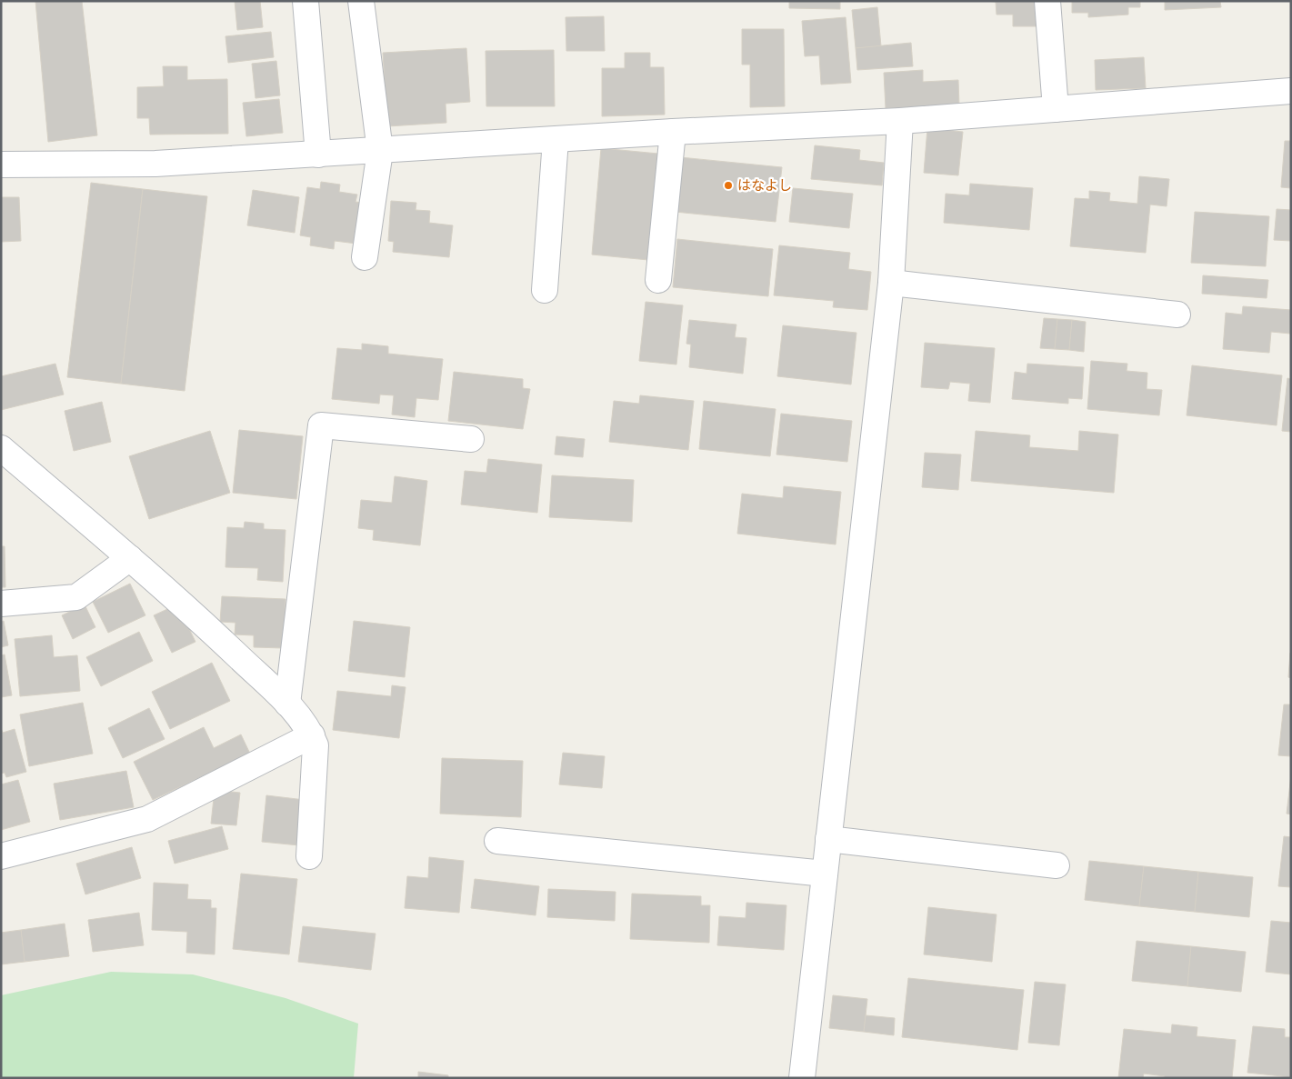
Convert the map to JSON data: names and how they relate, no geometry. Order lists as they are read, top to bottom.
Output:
{
  "places": ["はなよし"]
}
